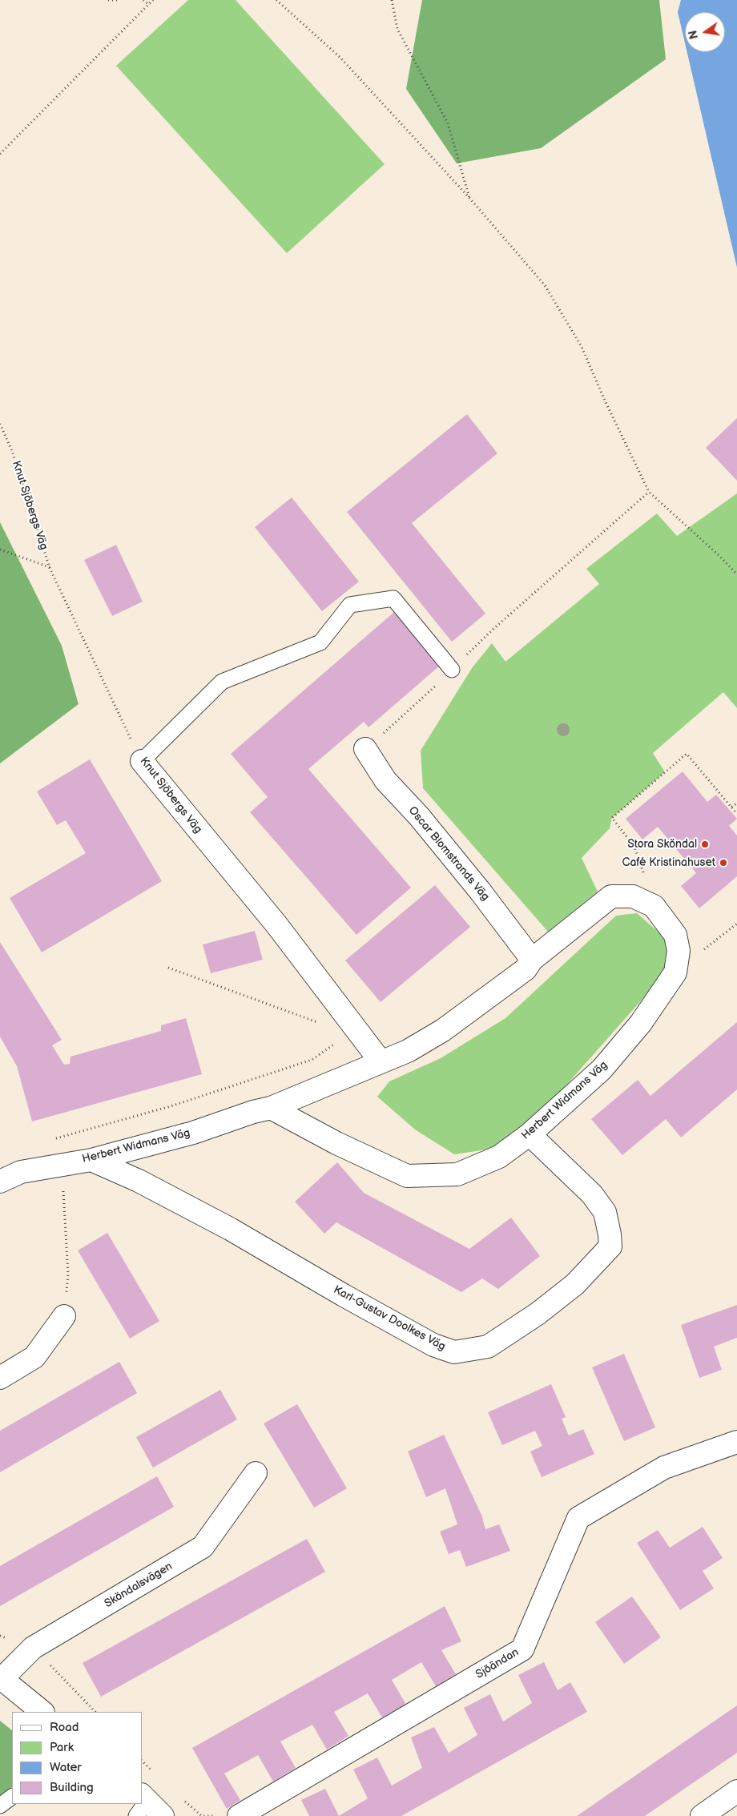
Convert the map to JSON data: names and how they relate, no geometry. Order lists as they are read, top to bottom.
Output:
{
  "streets": {
    "street": [
      "Knut Sjöbergs Väg",
      "Oscar Blomstrands Väg",
      "Herbert Widmans Väg",
      "Karl-Gustav Doolkes Väg",
      "Sköndalsvägen",
      "Sjöändan"
    ]
  },
  "crossings": [
    ["Knut Sjöbergs Väg", "Herbert Widmans Väg"],
    ["Oscar Blomstrands Väg", "Herbert Widmans Väg"],
    ["Herbert Widmans Väg", "Karl-Gustav Doolkes Väg"]
  ],
  "places": ["Stora Sköndal", "Café Kristinahuset"],
  "legend": [
    "Road",
    "Park",
    "Water",
    "Building"
  ],
  "north": "left"
}
